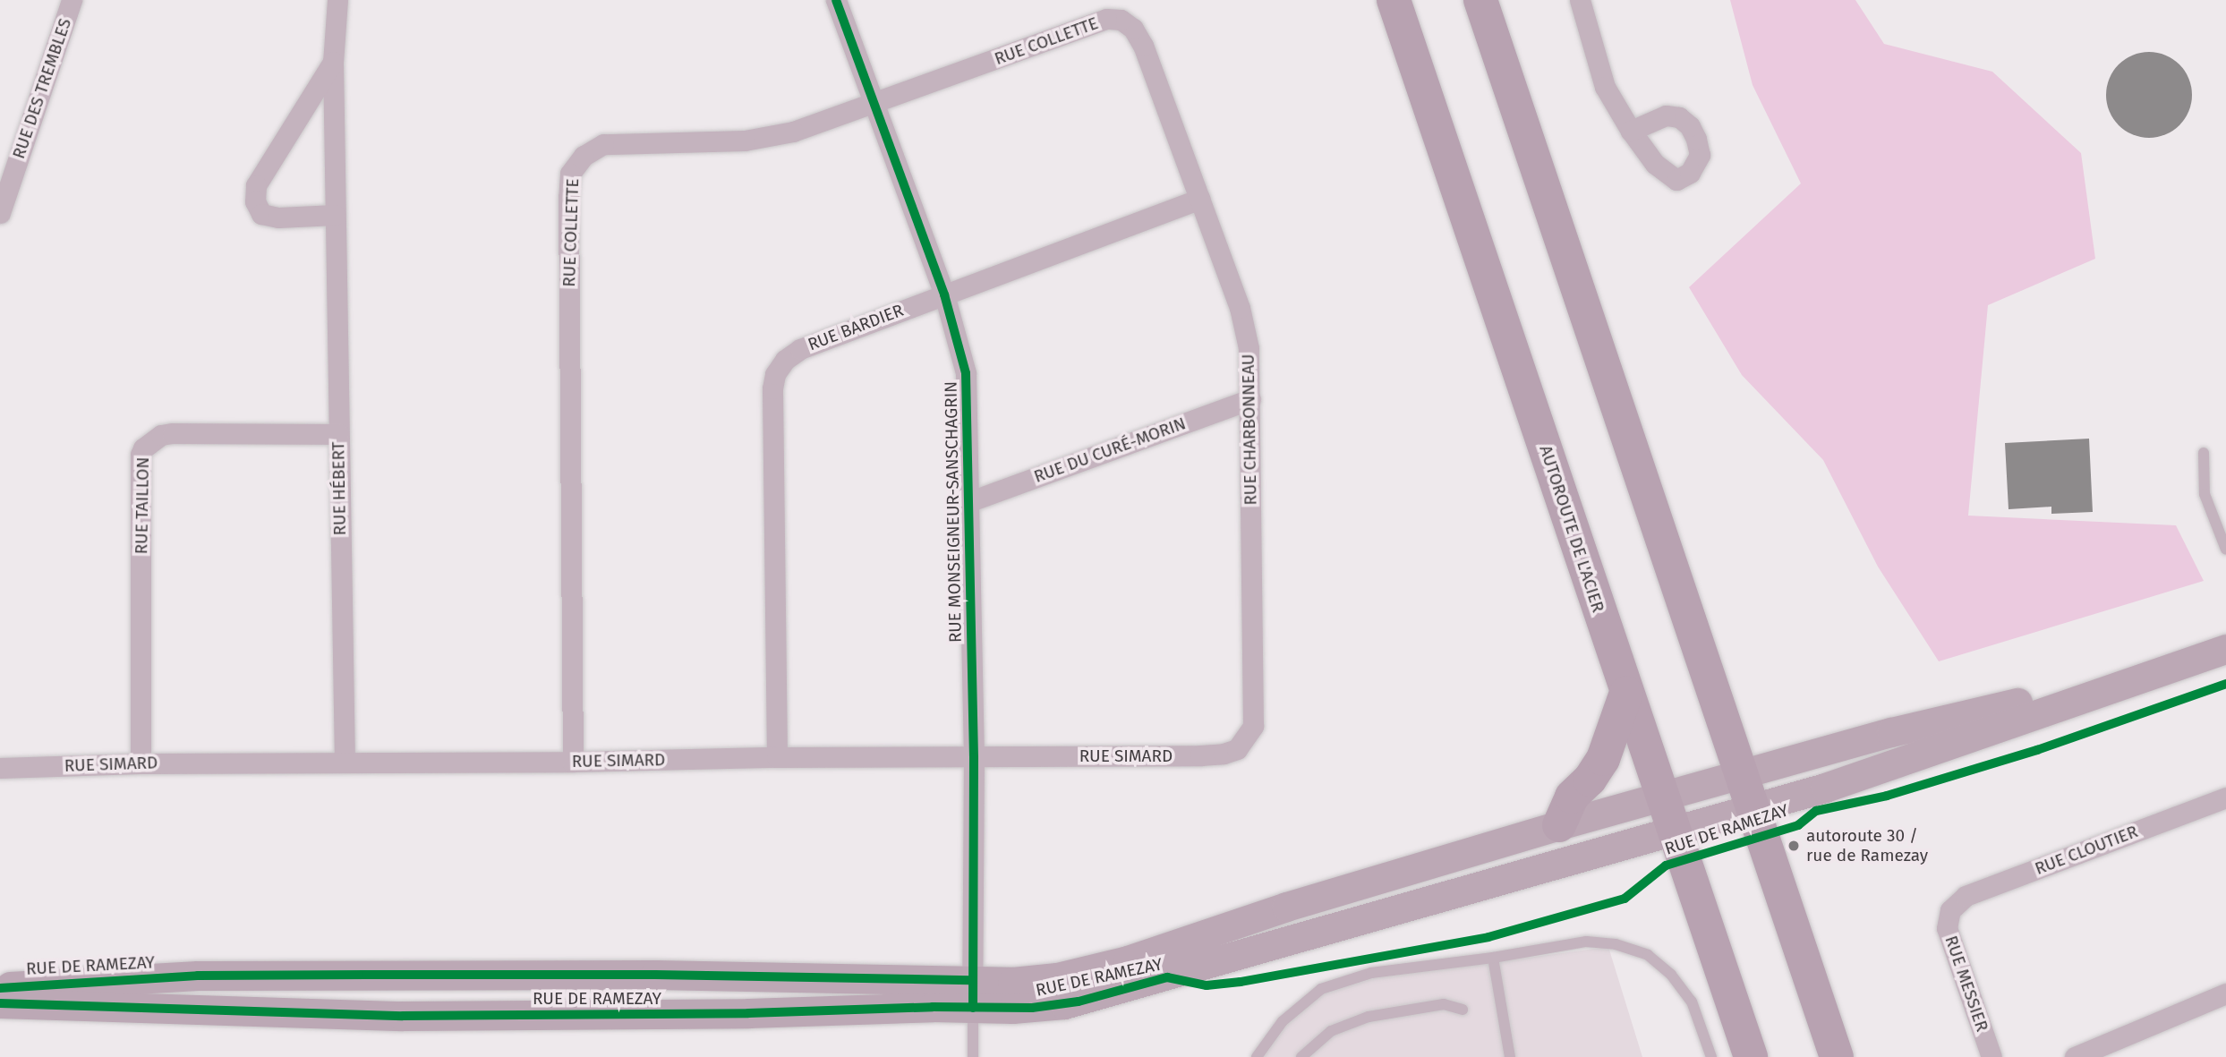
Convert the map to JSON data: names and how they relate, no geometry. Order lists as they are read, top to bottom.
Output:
{
  "streets": {
    "highway": ["AUTOROUTE DE L'ACIER"],
    "street": [
      "RUE COLLETTE",
      "RUE DES TREMBLES",
      "RUE BARDIER",
      "RUE CHARBONNEAU",
      "RUE DU CURÉ-MORIN",
      "RUE HÉBERT",
      "RUE TAILLON",
      "RUE MONSEIGNEUR-SANSCHAGRIN",
      "RUE SIMARD",
      "RUE DE RAMEZAY",
      "RUE CLOUTIER",
      "RUE MESSIER"
    ]
  },
  "crossings": [
    ["RUE COLLETTE", "RUE CHARBONNEAU"],
    ["RUE COLLETTE", "RUE MONSEIGNEUR-SANSCHAGRIN"],
    ["RUE COLLETTE", "RUE SIMARD"],
    ["RUE BARDIER", "RUE CHARBONNEAU"],
    ["RUE BARDIER", "RUE MONSEIGNEUR-SANSCHAGRIN"],
    ["RUE BARDIER", "RUE SIMARD"],
    ["RUE CHARBONNEAU", "RUE DU CURÉ-MORIN"],
    ["RUE CHARBONNEAU", "RUE SIMARD"],
    ["RUE DU CURÉ-MORIN", "RUE MONSEIGNEUR-SANSCHAGRIN"],
    ["RUE HÉBERT", "RUE TAILLON"],
    ["RUE HÉBERT", "RUE SIMARD"],
    ["RUE TAILLON", "RUE SIMARD"],
    ["RUE MONSEIGNEUR-SANSCHAGRIN", "RUE SIMARD"],
    ["RUE MONSEIGNEUR-SANSCHAGRIN", "RUE DE RAMEZAY"],
    ["AUTOROUTE DE L'ACIER", "RUE DE RAMEZAY"],
    ["RUE CLOUTIER", "RUE MESSIER"]
  ],
  "places": ["autoroute 30 / rue de Ramezay"]
}
